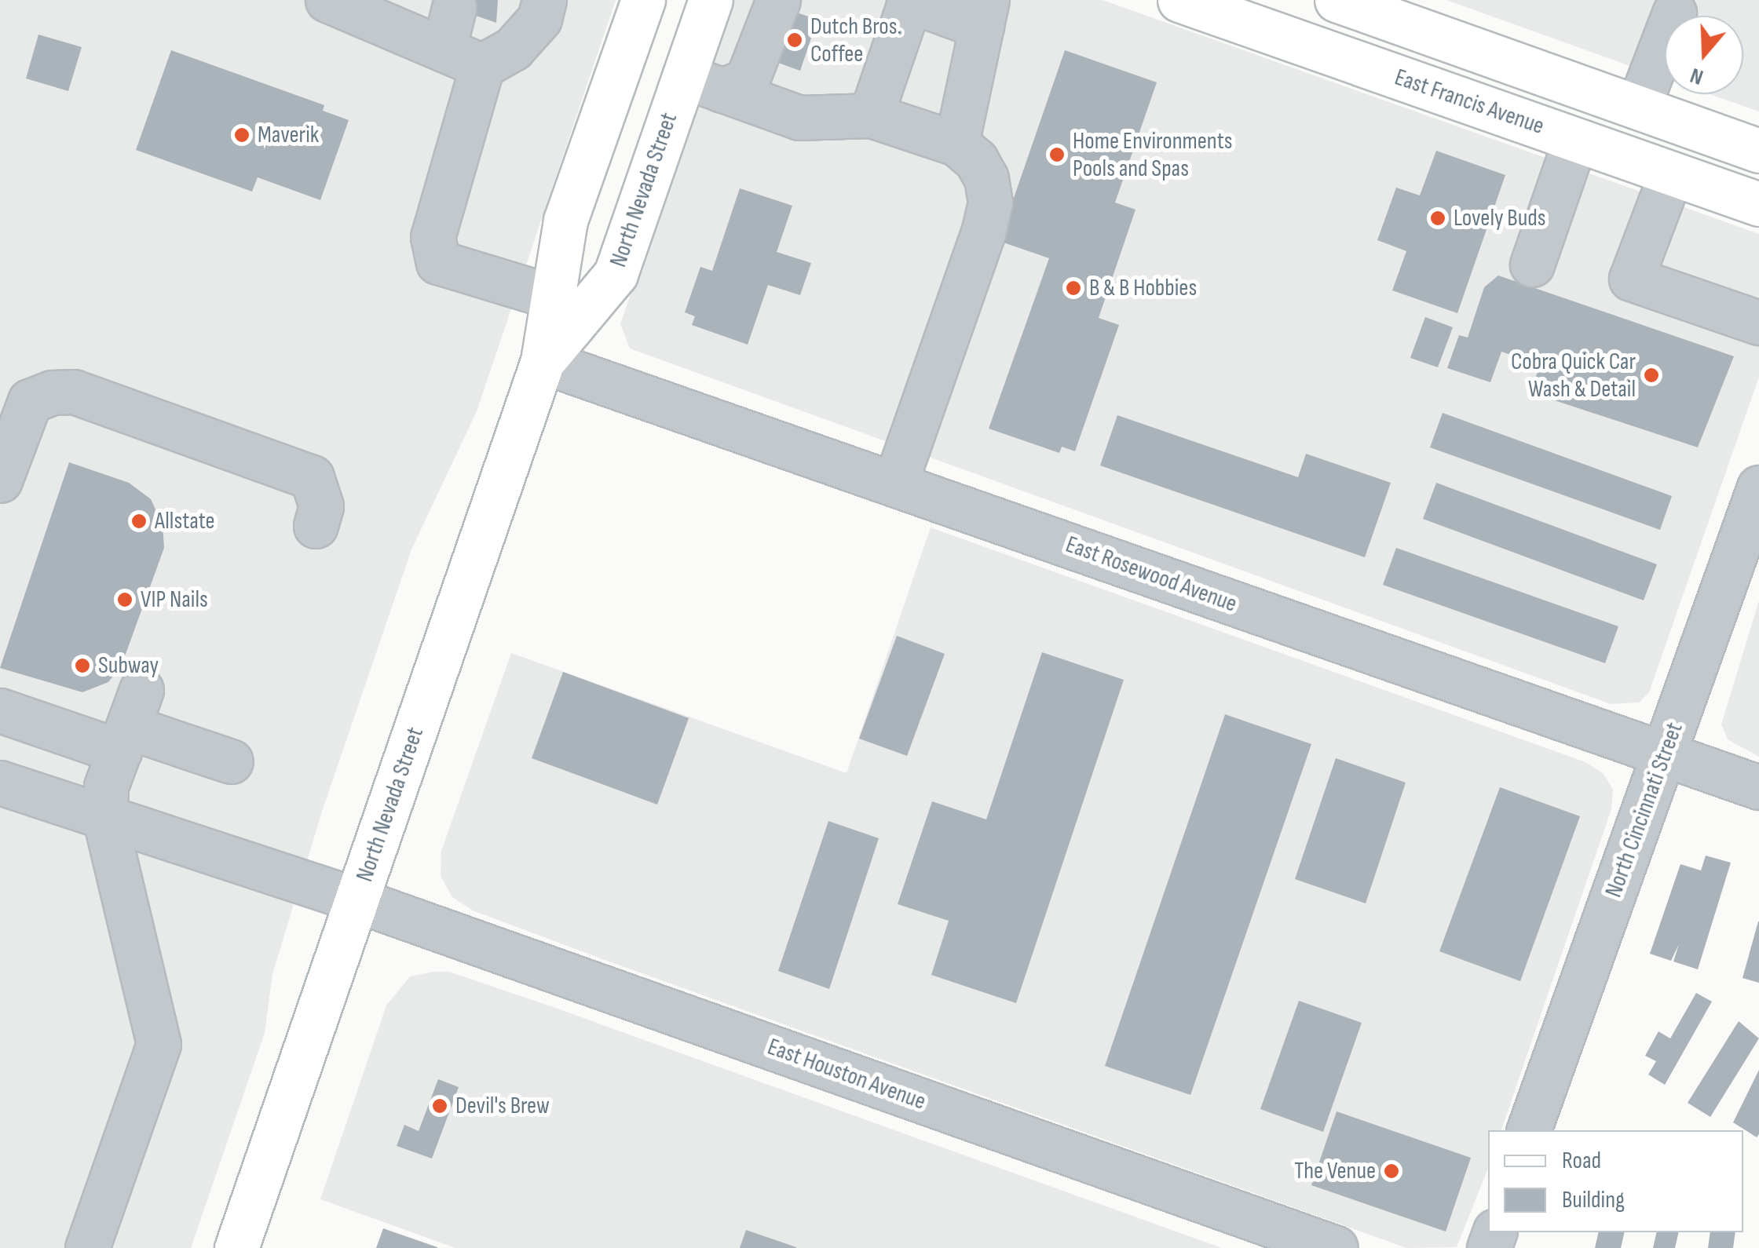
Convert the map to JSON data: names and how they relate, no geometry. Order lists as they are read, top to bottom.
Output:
{
  "streets": {
    "main road": ["East Francis Avenue", "North Nevada Street"],
    "street": ["East Rosewood Avenue", "North Cincinnati Street", "East Houston Avenue"]
  },
  "crossings": [
    ["North Nevada Street", "East Rosewood Avenue"],
    ["North Nevada Street", "East Houston Avenue"],
    ["East Rosewood Avenue", "North Cincinnati Street"]
  ],
  "places": [
    "Dutch Bros. Coffee",
    "Maverik",
    "Home Environments Pools and Spas",
    "Lovely Buds",
    "B & B Hobbies",
    "Cobra Quick Car Wash & Detail",
    "Allstate",
    "VIP Nails",
    "Subway",
    "Devil's Brew",
    "The Venue"
  ],
  "legend": ["Road", "Building"],
  "north": "bottom"
}
